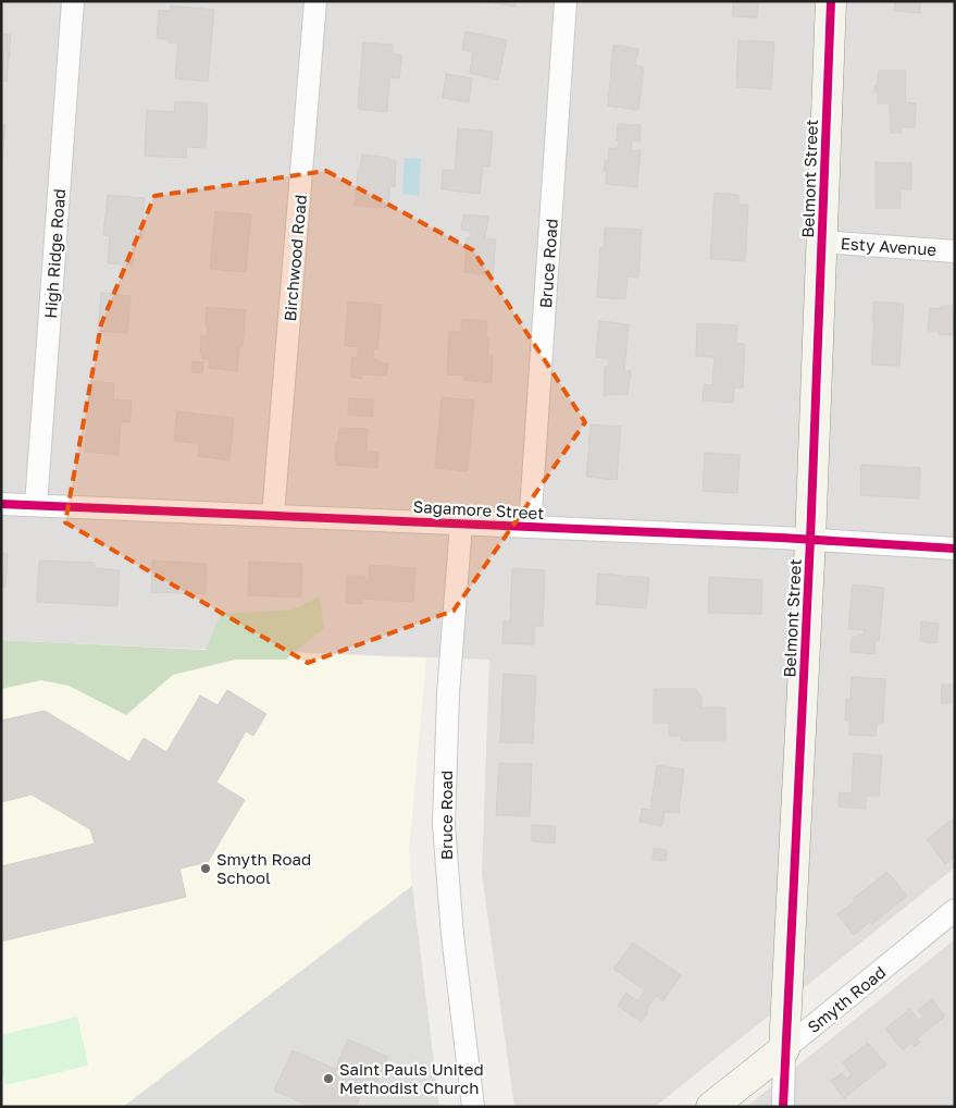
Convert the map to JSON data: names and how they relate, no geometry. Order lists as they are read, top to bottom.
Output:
{
  "streets": {
    "street": [
      "Belmont Street",
      "Esty Avenue",
      "High Ridge Road",
      "Birchwood Road",
      "Bruce Road",
      "Sagamore Street",
      "Smyth Road"
    ]
  },
  "crossings": [
    ["Belmont Street", "Esty Avenue"],
    ["Belmont Street", "Sagamore Street"],
    ["Belmont Street", "Smyth Road"],
    ["High Ridge Road", "Sagamore Street"],
    ["Birchwood Road", "Sagamore Street"],
    ["Bruce Road", "Sagamore Street"]
  ],
  "places": ["Smyth Road School", "Saint Pauls United Methodist Church"]
}
